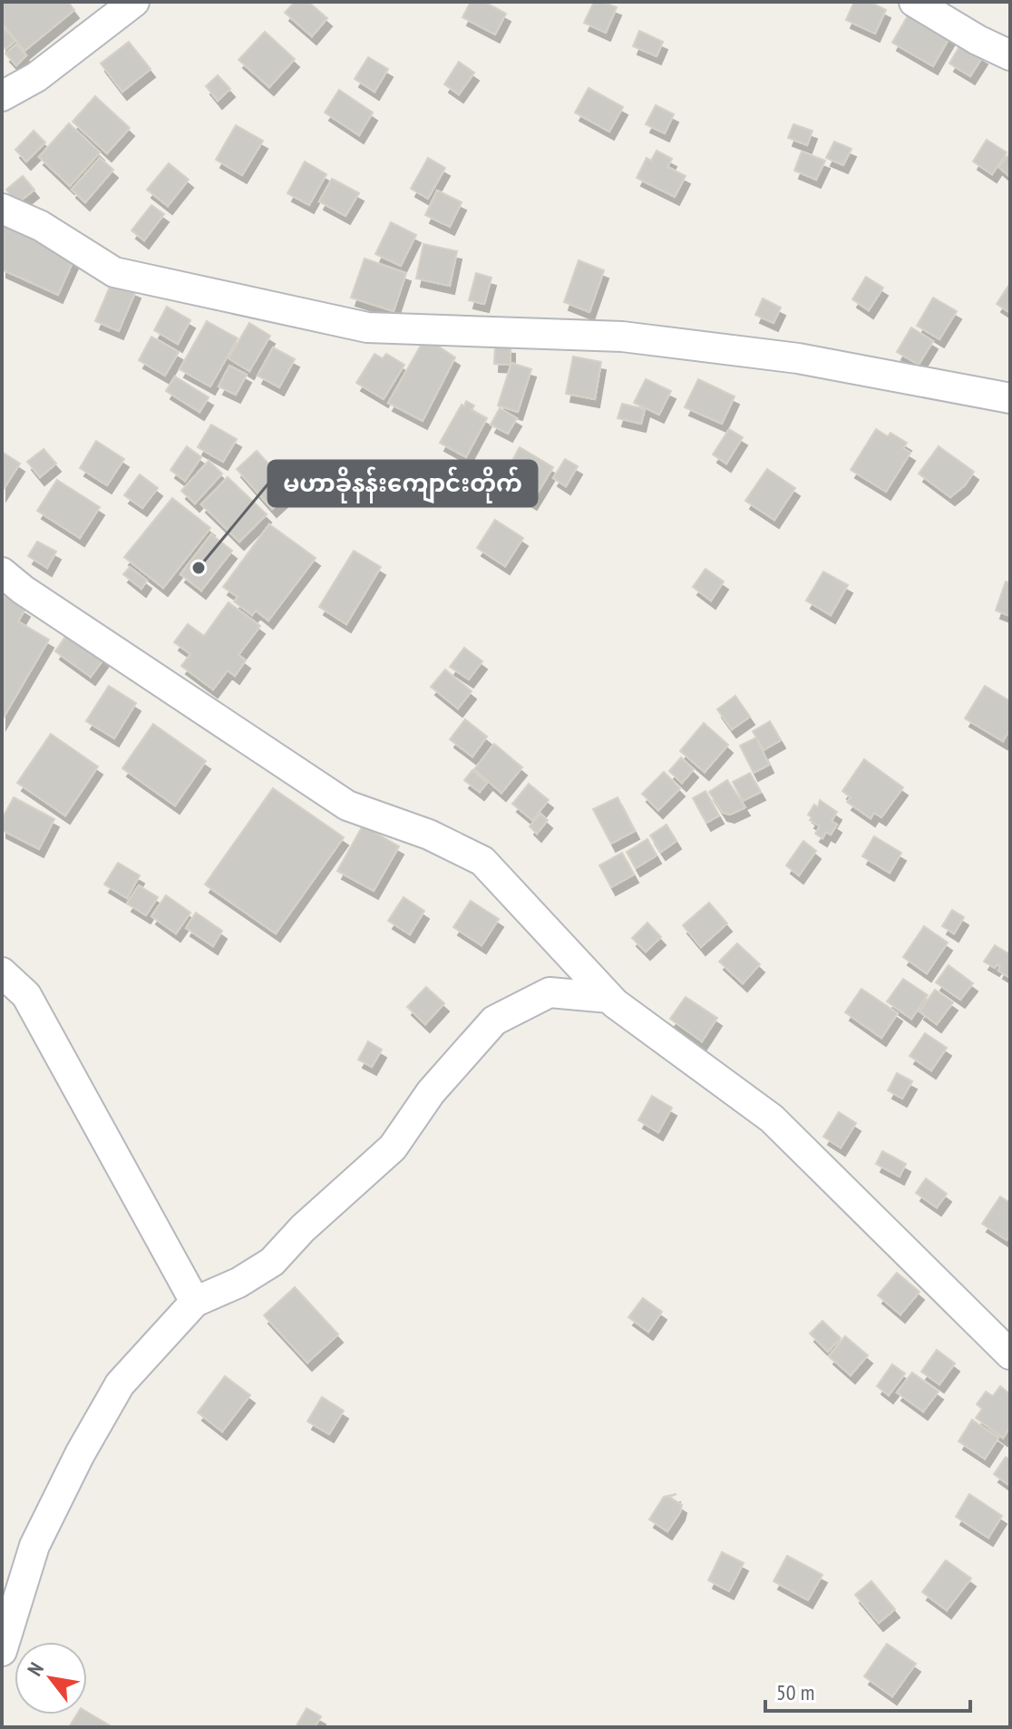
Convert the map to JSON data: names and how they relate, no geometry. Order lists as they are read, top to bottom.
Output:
{
  "places": ["မဟာခိုနန်းကျောင်းတိုက်"],
  "scale_bar": "50 m",
  "north": "top left"
}
